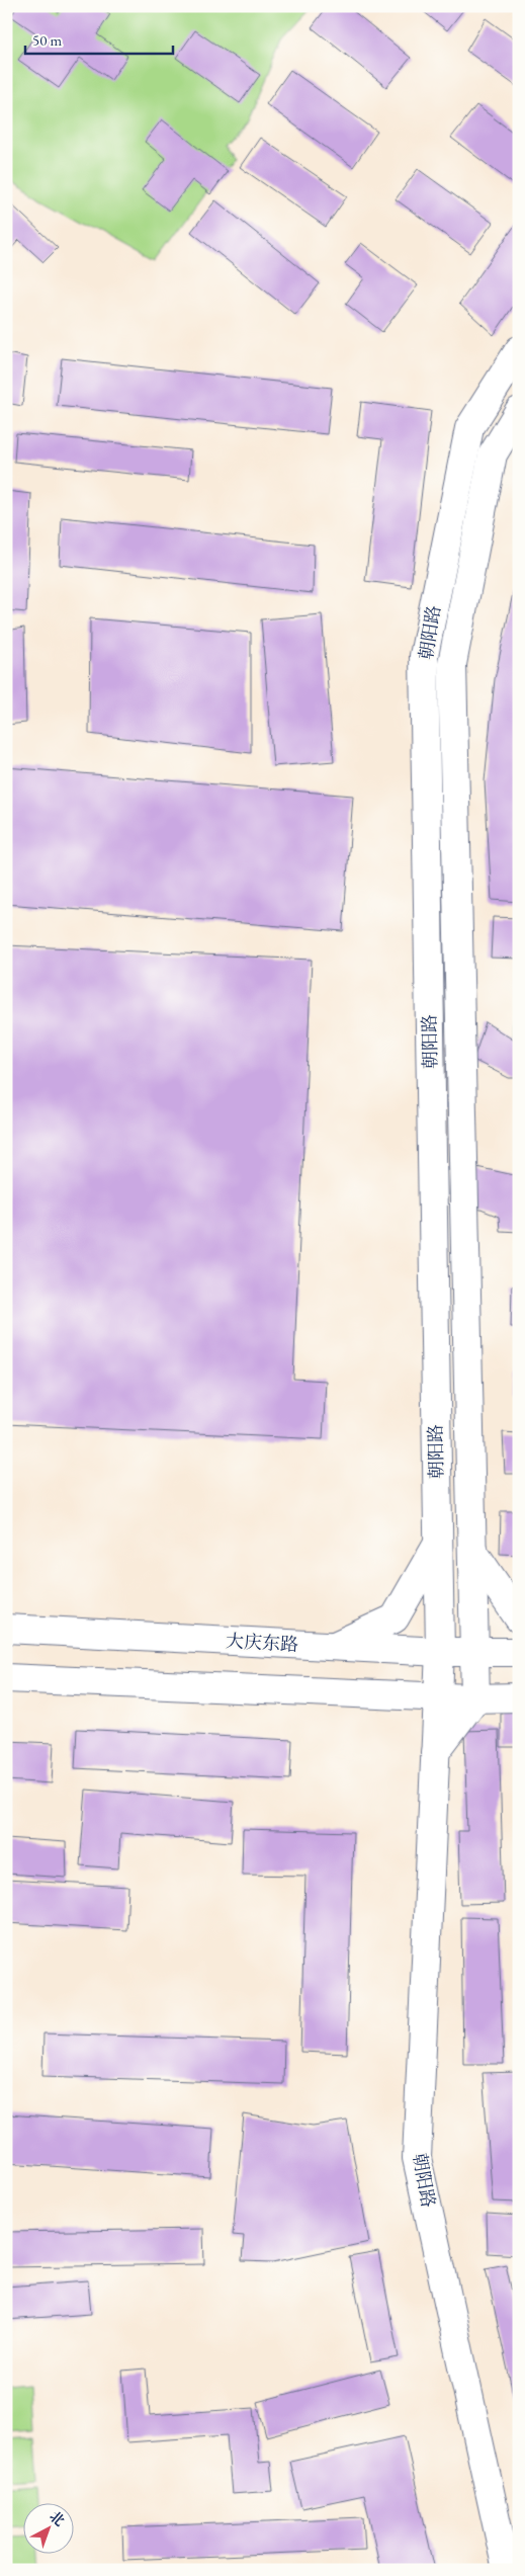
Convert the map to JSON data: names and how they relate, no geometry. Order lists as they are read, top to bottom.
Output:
{
  "streets": {
    "main road": ["朝阳路", "大庆东路"]
  },
  "crossings": [
    ["朝阳路", "大庆东路"]
  ],
  "scale_bar": "50 m",
  "north": "top right"
}
